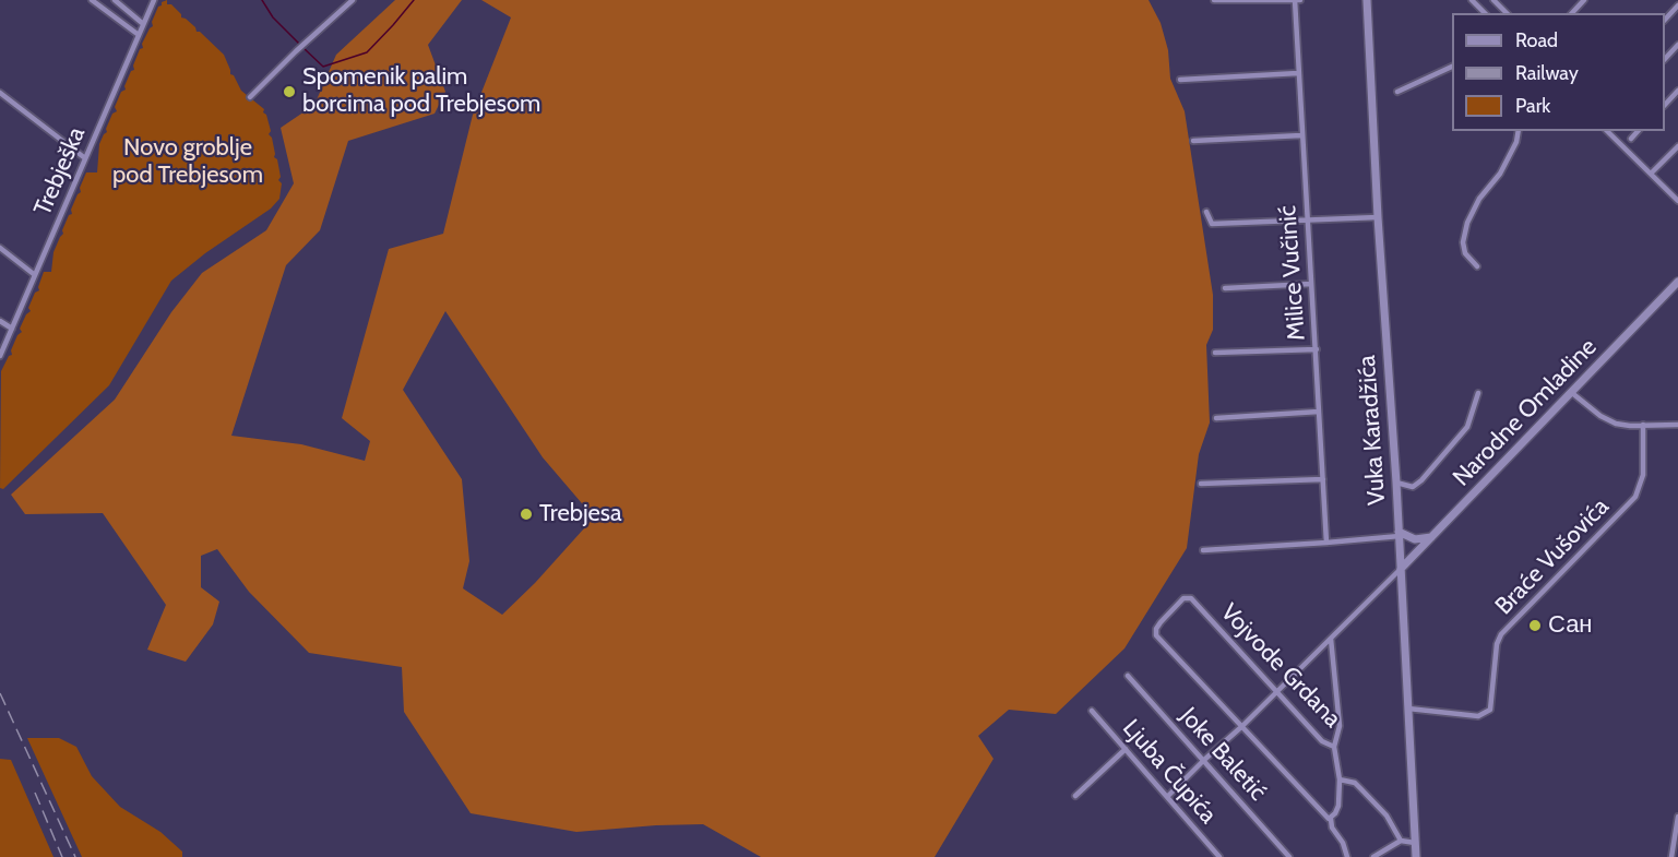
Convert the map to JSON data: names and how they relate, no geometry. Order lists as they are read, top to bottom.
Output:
{
  "streets": {
    "street": [
      "Trebješka",
      "Milice Vučinić",
      "Narodne Omladine",
      "Vuka Karadžića",
      "Braće Vušovića",
      "Vojvode Grdana",
      "Joke Baletić",
      "Ljuba Čupića"
    ]
  },
  "crossings": [
    ["Narodne Omladine", "Vuka Karadžića"],
    ["Vuka Karadžića", "Braće Vušovića"]
  ],
  "parks": ["Novo groblje pod Trebjesom"],
  "places": ["Spomenik palim borcima pod Trebjesom", "Trebjesa", "Сан"],
  "legend": ["Road", "Railway", "Park"]
}
